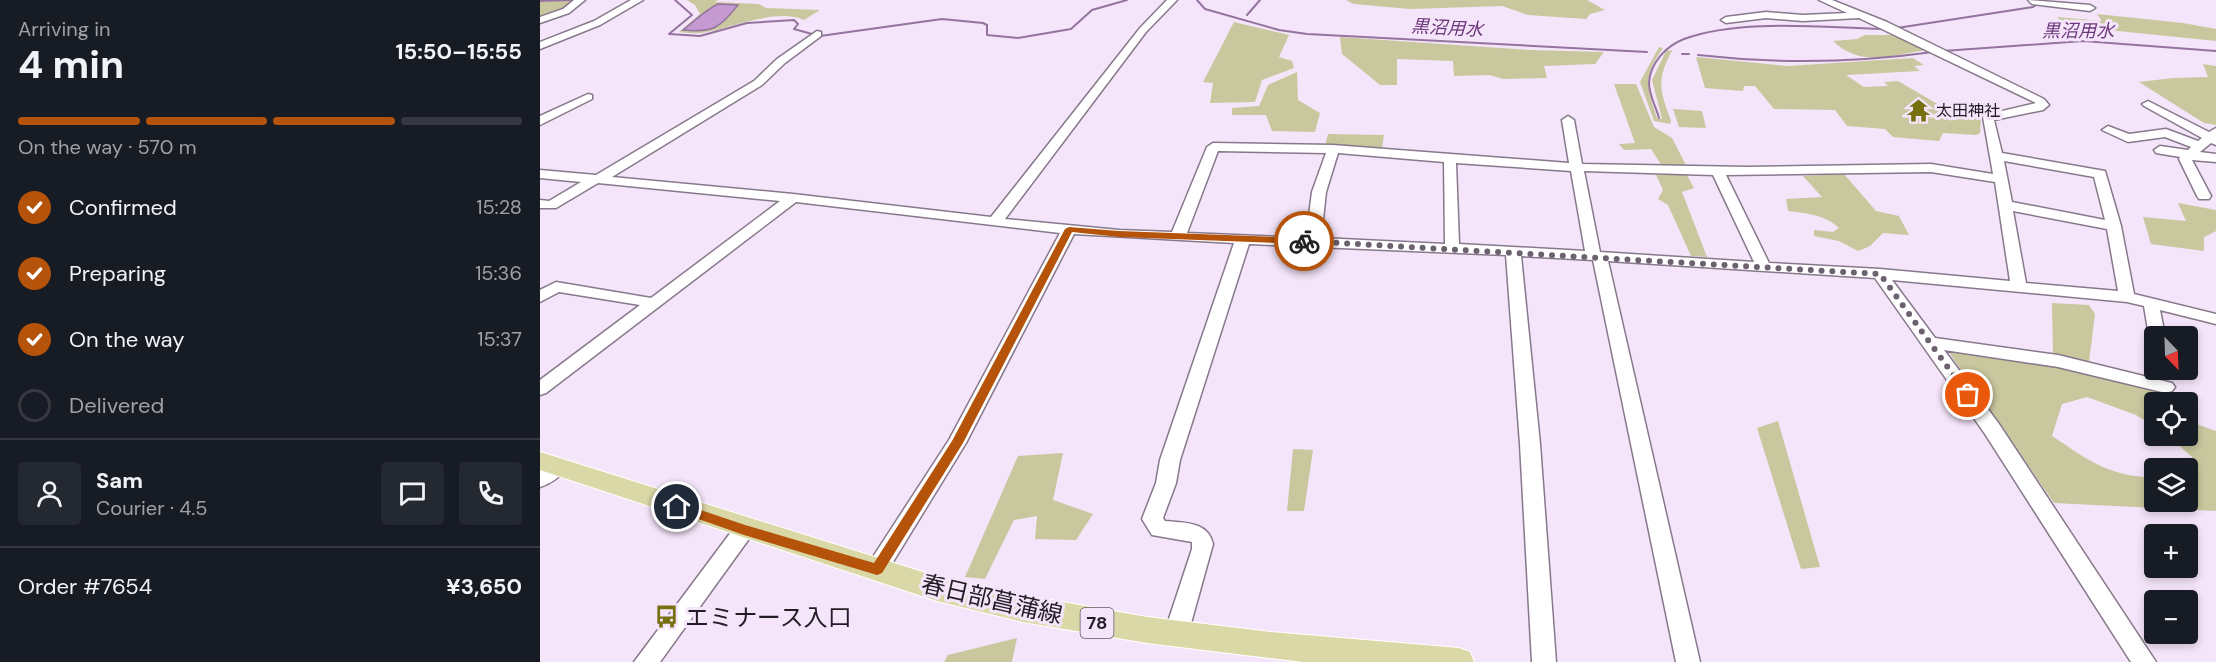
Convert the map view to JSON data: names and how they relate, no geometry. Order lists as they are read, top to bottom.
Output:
{
  "streets": {
    "main road": ["春日部菖蒲線", "78"]
  },
  "water": ["黒沼用水"],
  "places": {
    "temple": ["太田神社"],
    "bus stop": ["エミナース入口"]
  },
  "north": "bottom right",
  "page": {
    "heading": ["4 min", "Arriving in", "15:50–15:55"],
    "panel": [
      "Sam",
      "Courier · 4.5",
      "Order #7654",
      "¥3,650"
    ],
    "bar": "On the way · 570 m",
    "list": [
      ["Confirmed", "15:28"],
      ["Preparing", "15:36"],
      ["On the way", "15:37"],
      "Delivered"
    ],
    "map_buttons": ["+", "−"]
  }
}
